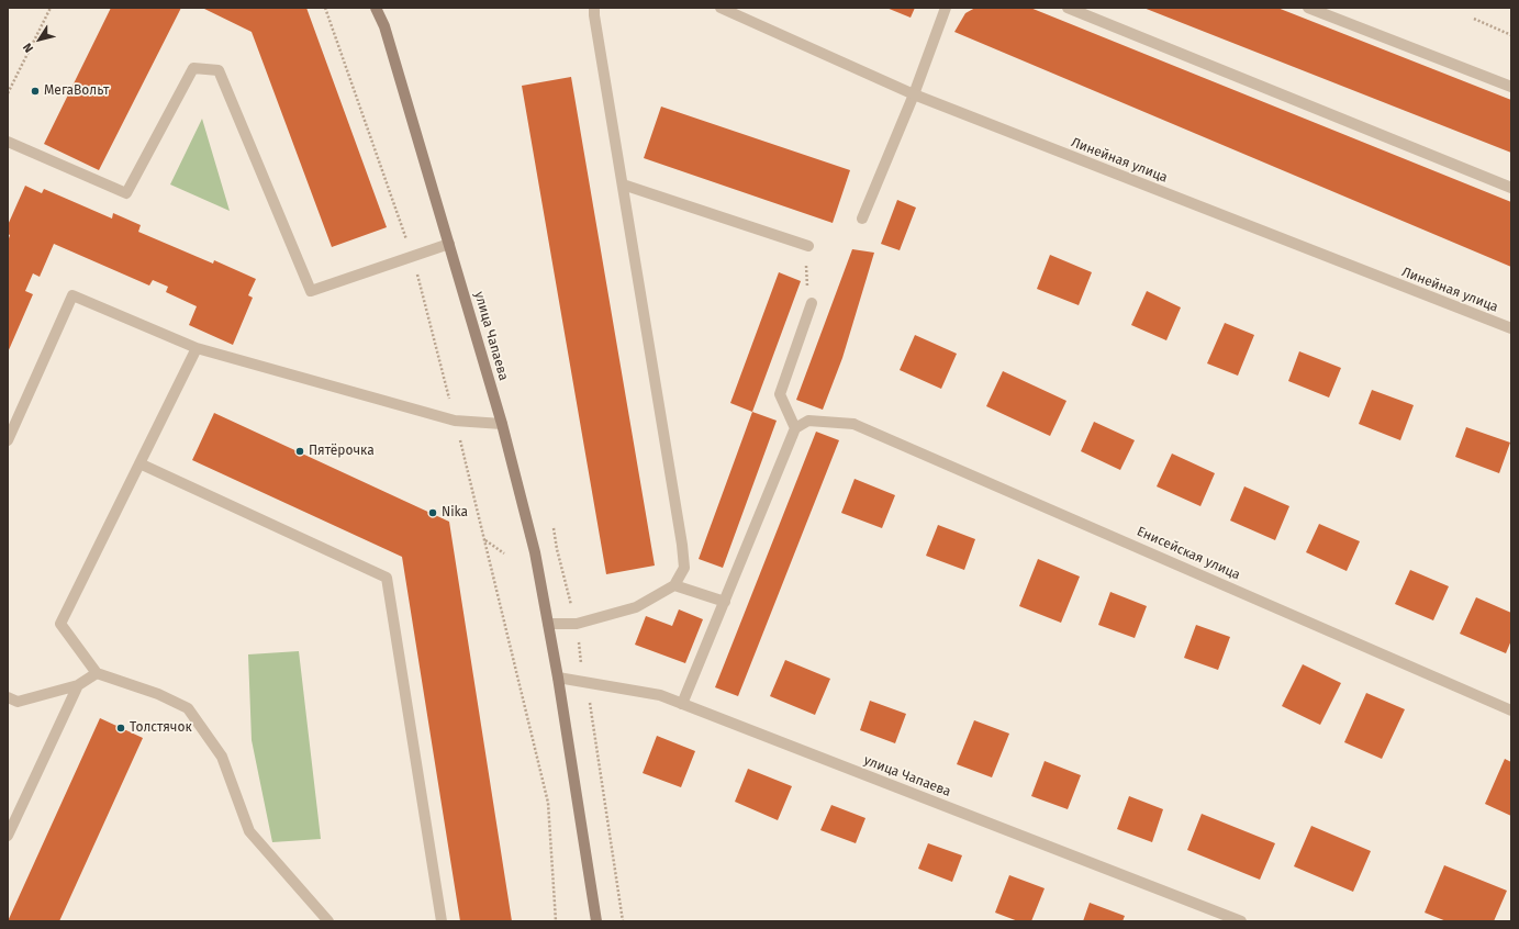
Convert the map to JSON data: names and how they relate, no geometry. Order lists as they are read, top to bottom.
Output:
{
  "streets": {
    "main road": ["улица Чапаева"],
    "street": ["Линейная улица", "Енисейская улица"]
  },
  "places": [
    "МегаВольт",
    "Пятёрочка",
    "Nika",
    "Толстячок"
  ],
  "north": "bottom left"
}
